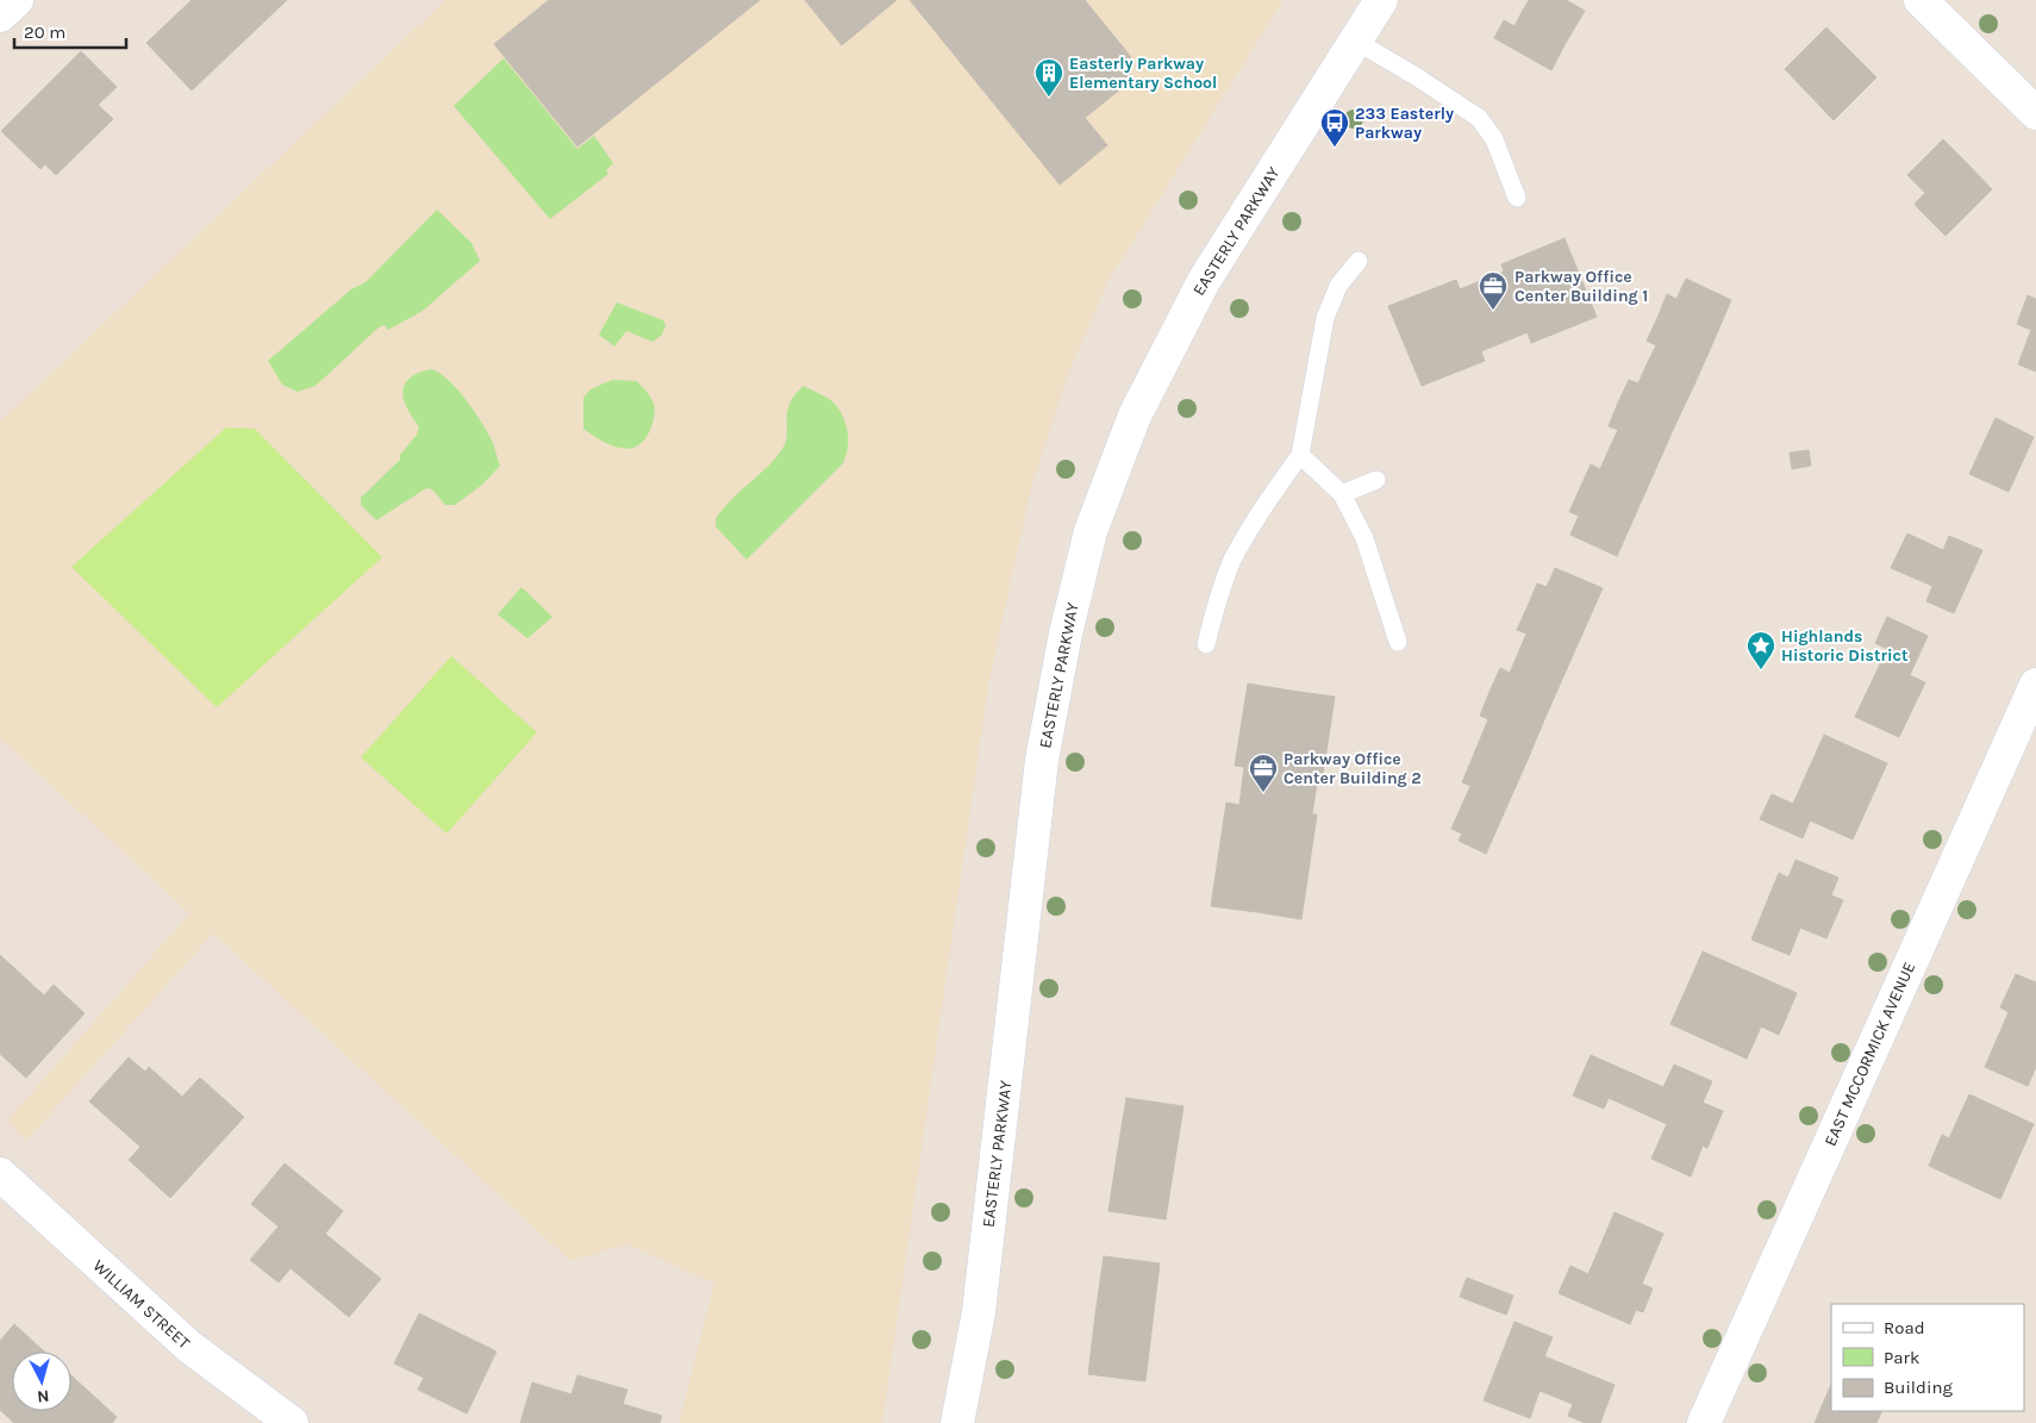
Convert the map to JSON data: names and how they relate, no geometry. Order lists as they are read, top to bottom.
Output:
{
  "streets": {
    "main road": ["EASTERLY PARKWAY", "EAST MCCORMICK AVENUE", "WILLIAM STREET"]
  },
  "places": {
    "building": ["Easterly Parkway Elementary School"],
    "bus stop": ["233 Easterly Parkway"],
    "office": ["Parkway Office Center Building 1", "Parkway Office Center Building 2"],
    "place": ["Highlands Historic District"]
  },
  "legend": ["Road", "Park", "Building"],
  "scale_bar": "20 m",
  "north": "bottom"
}
